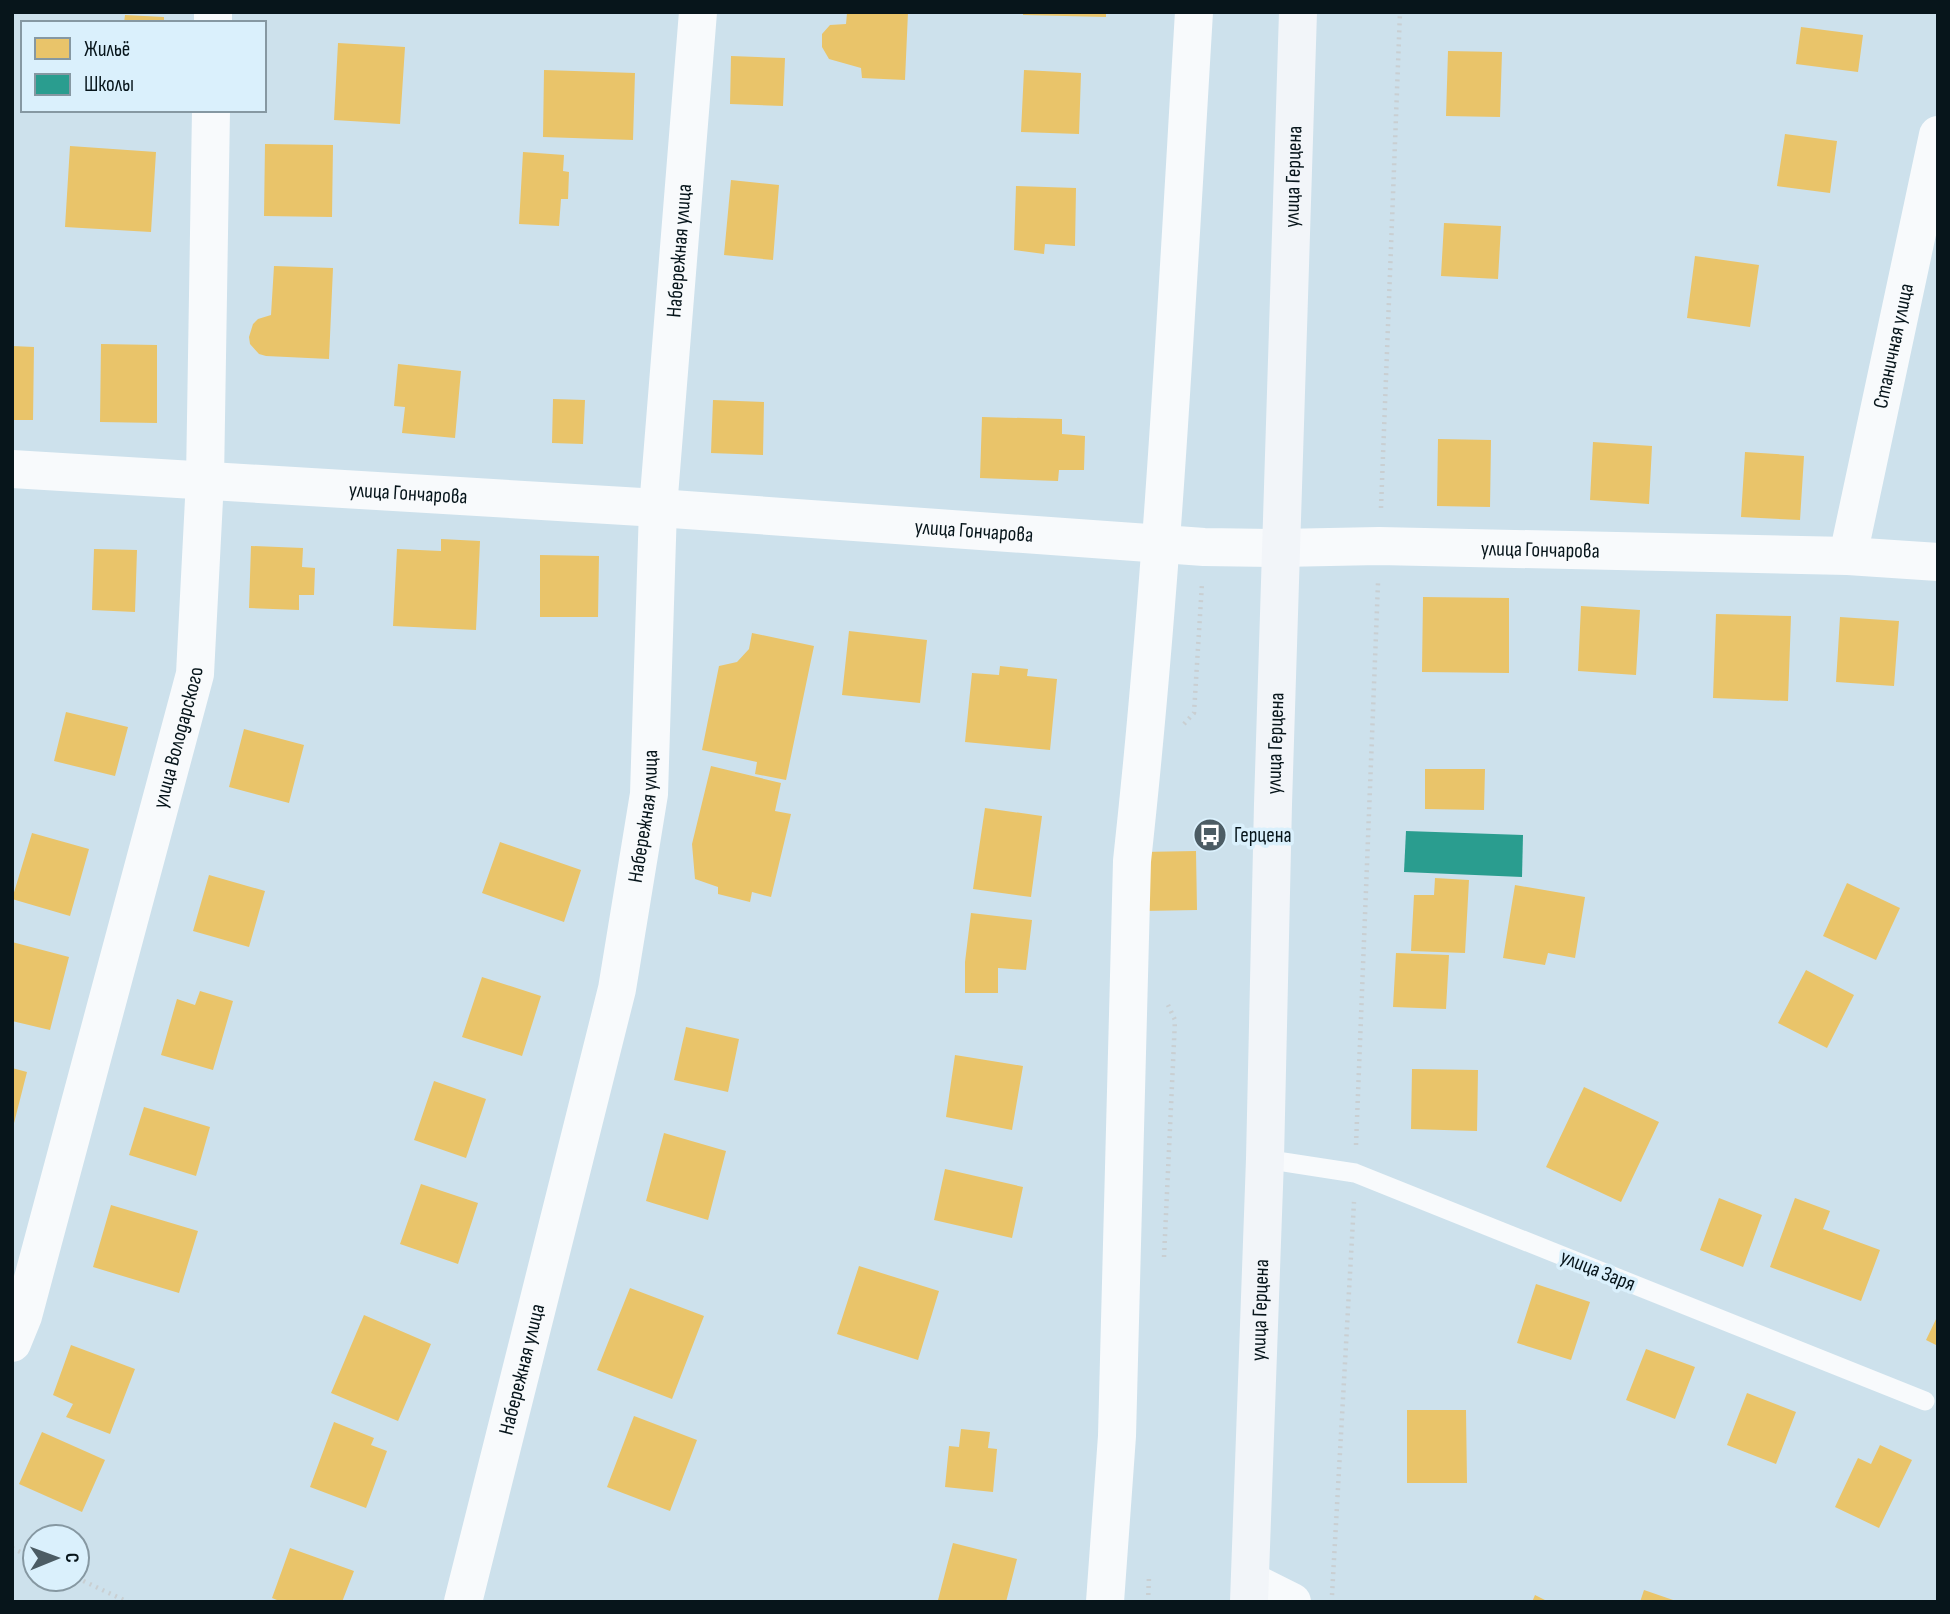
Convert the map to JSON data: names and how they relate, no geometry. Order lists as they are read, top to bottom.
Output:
{
  "streets": {
    "main road": ["улица Герцена"],
    "street": [
      "Набережная улица",
      "Станичная улица",
      "улица Гончарова",
      "улица Володарского"
    ],
    "lane": ["улица Заря"]
  },
  "crossings": [
    ["улица Герцена", "улица Гончарова"],
    ["улица Герцена", "улица Заря"],
    ["Набережная улица", "улица Гончарова"],
    ["Станичная улица", "улица Гончарова"],
    ["улица Гончарова", "улица Володарского"]
  ],
  "places": {
    "bus stop": ["Герцена"]
  },
  "legend": ["Жильё", "Школы"],
  "north": "right"
}
